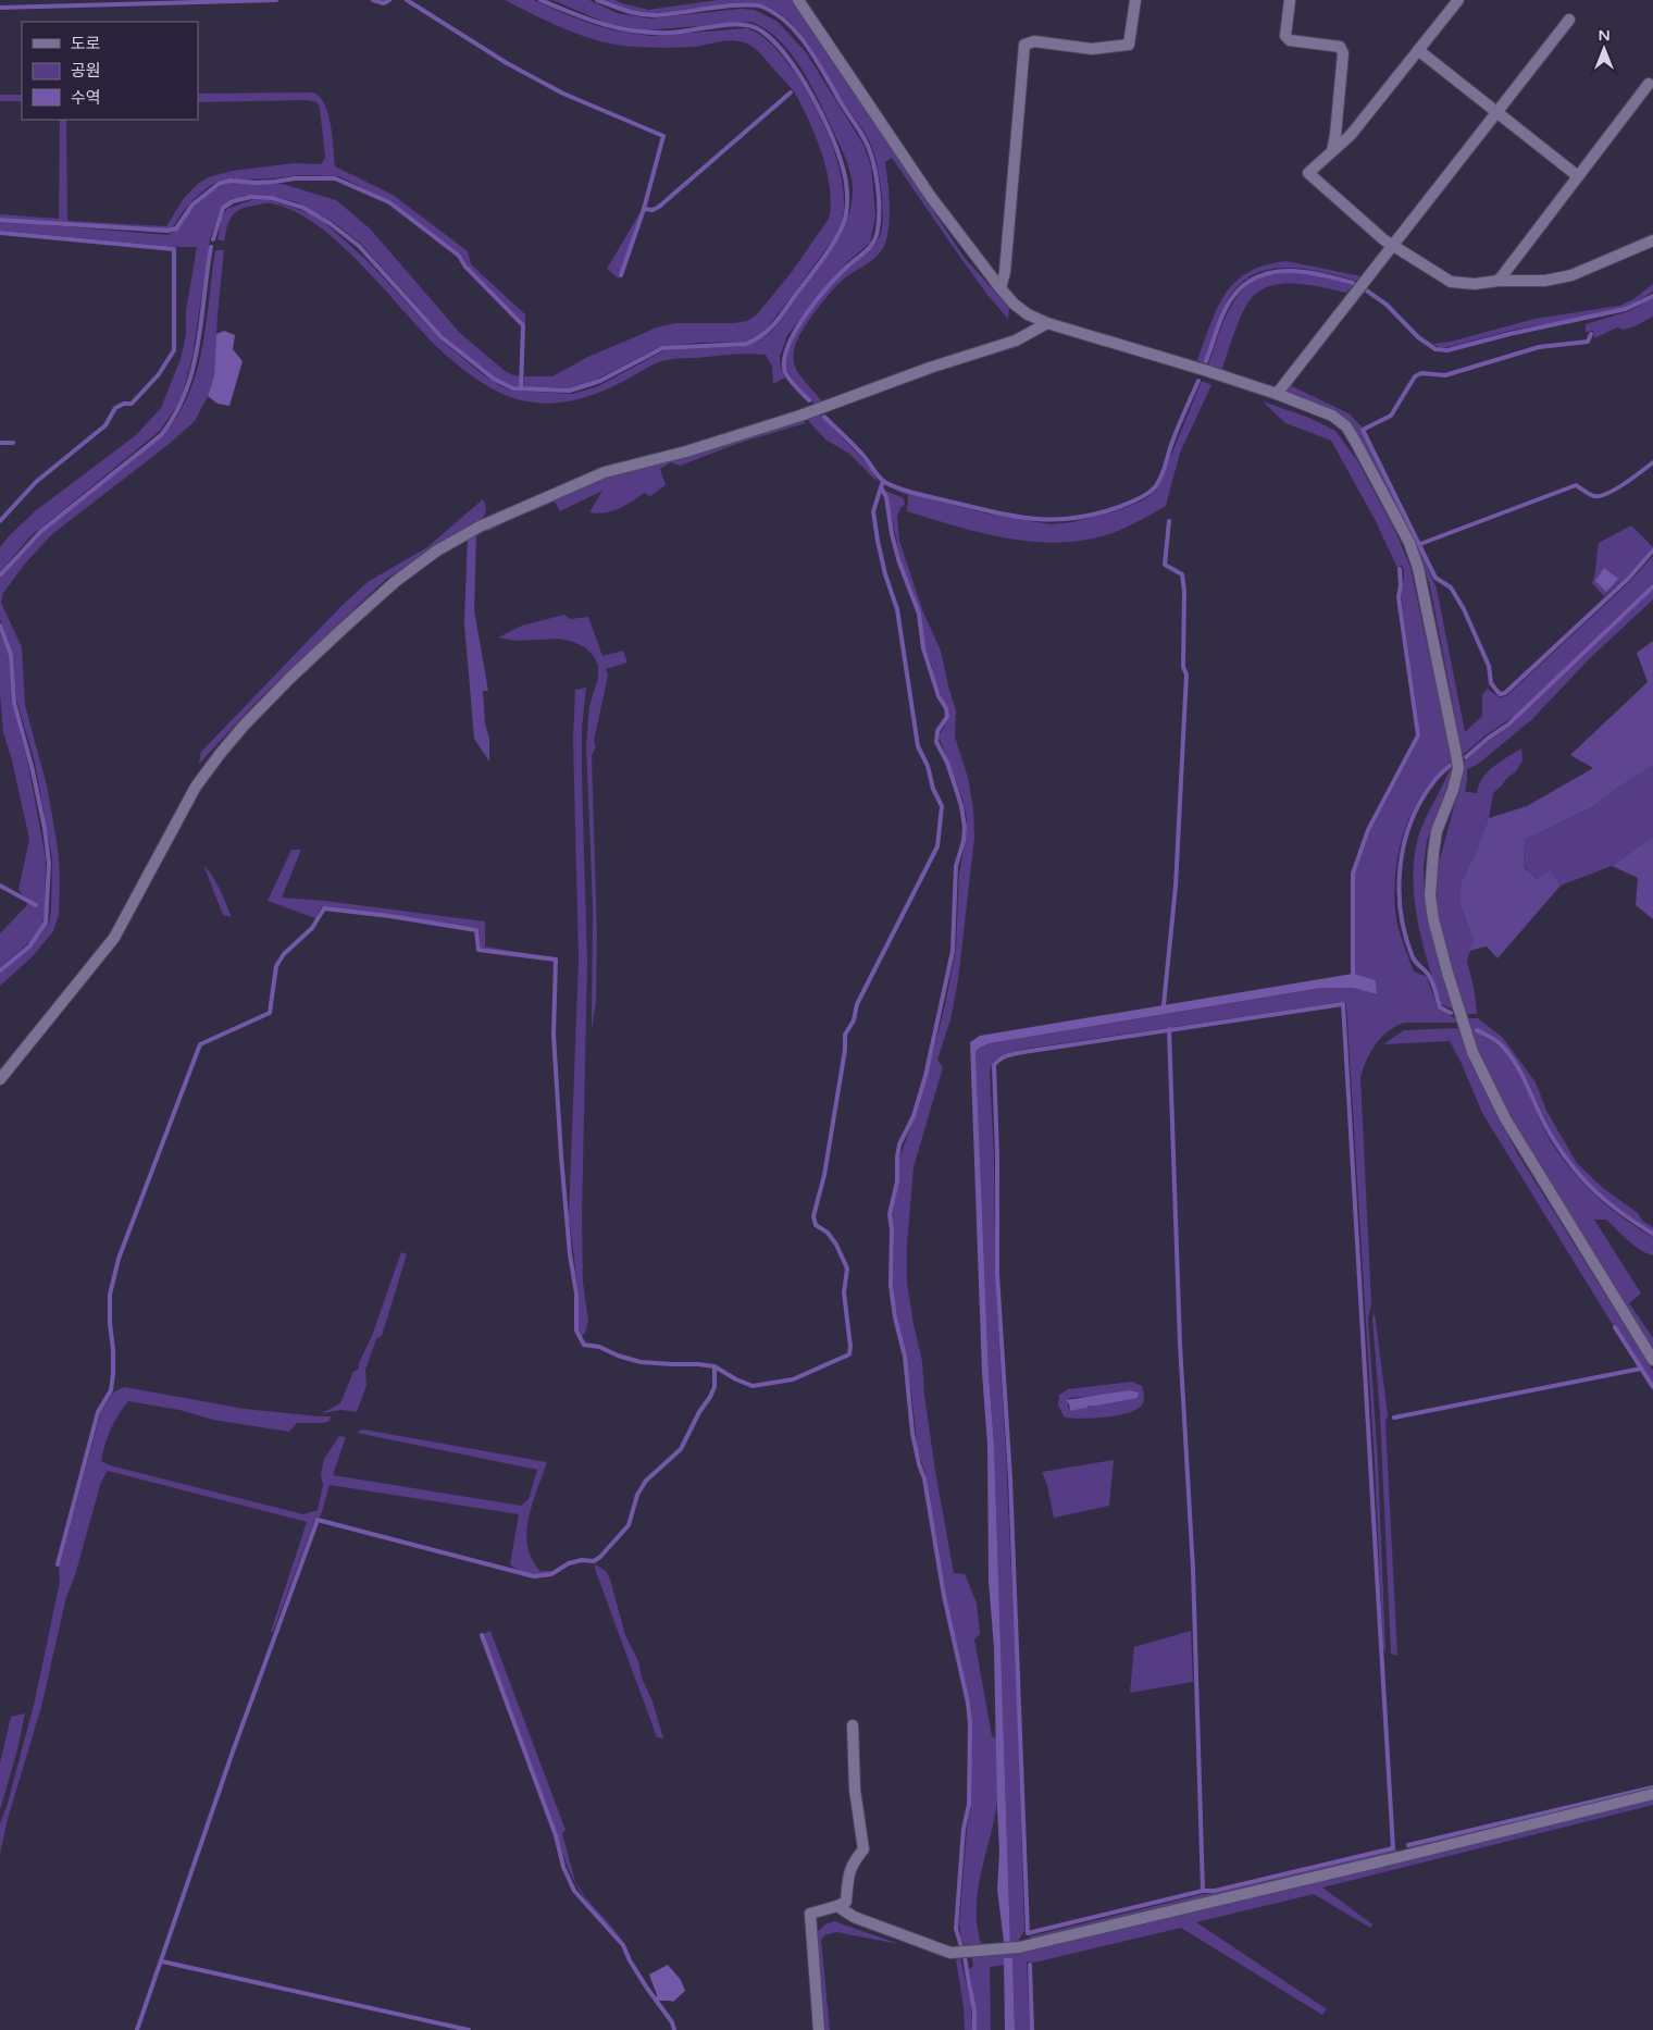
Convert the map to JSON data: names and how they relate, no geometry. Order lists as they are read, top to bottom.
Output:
{
  "legend": ["도로", "공원", "수역"],
  "north": "top"
}
